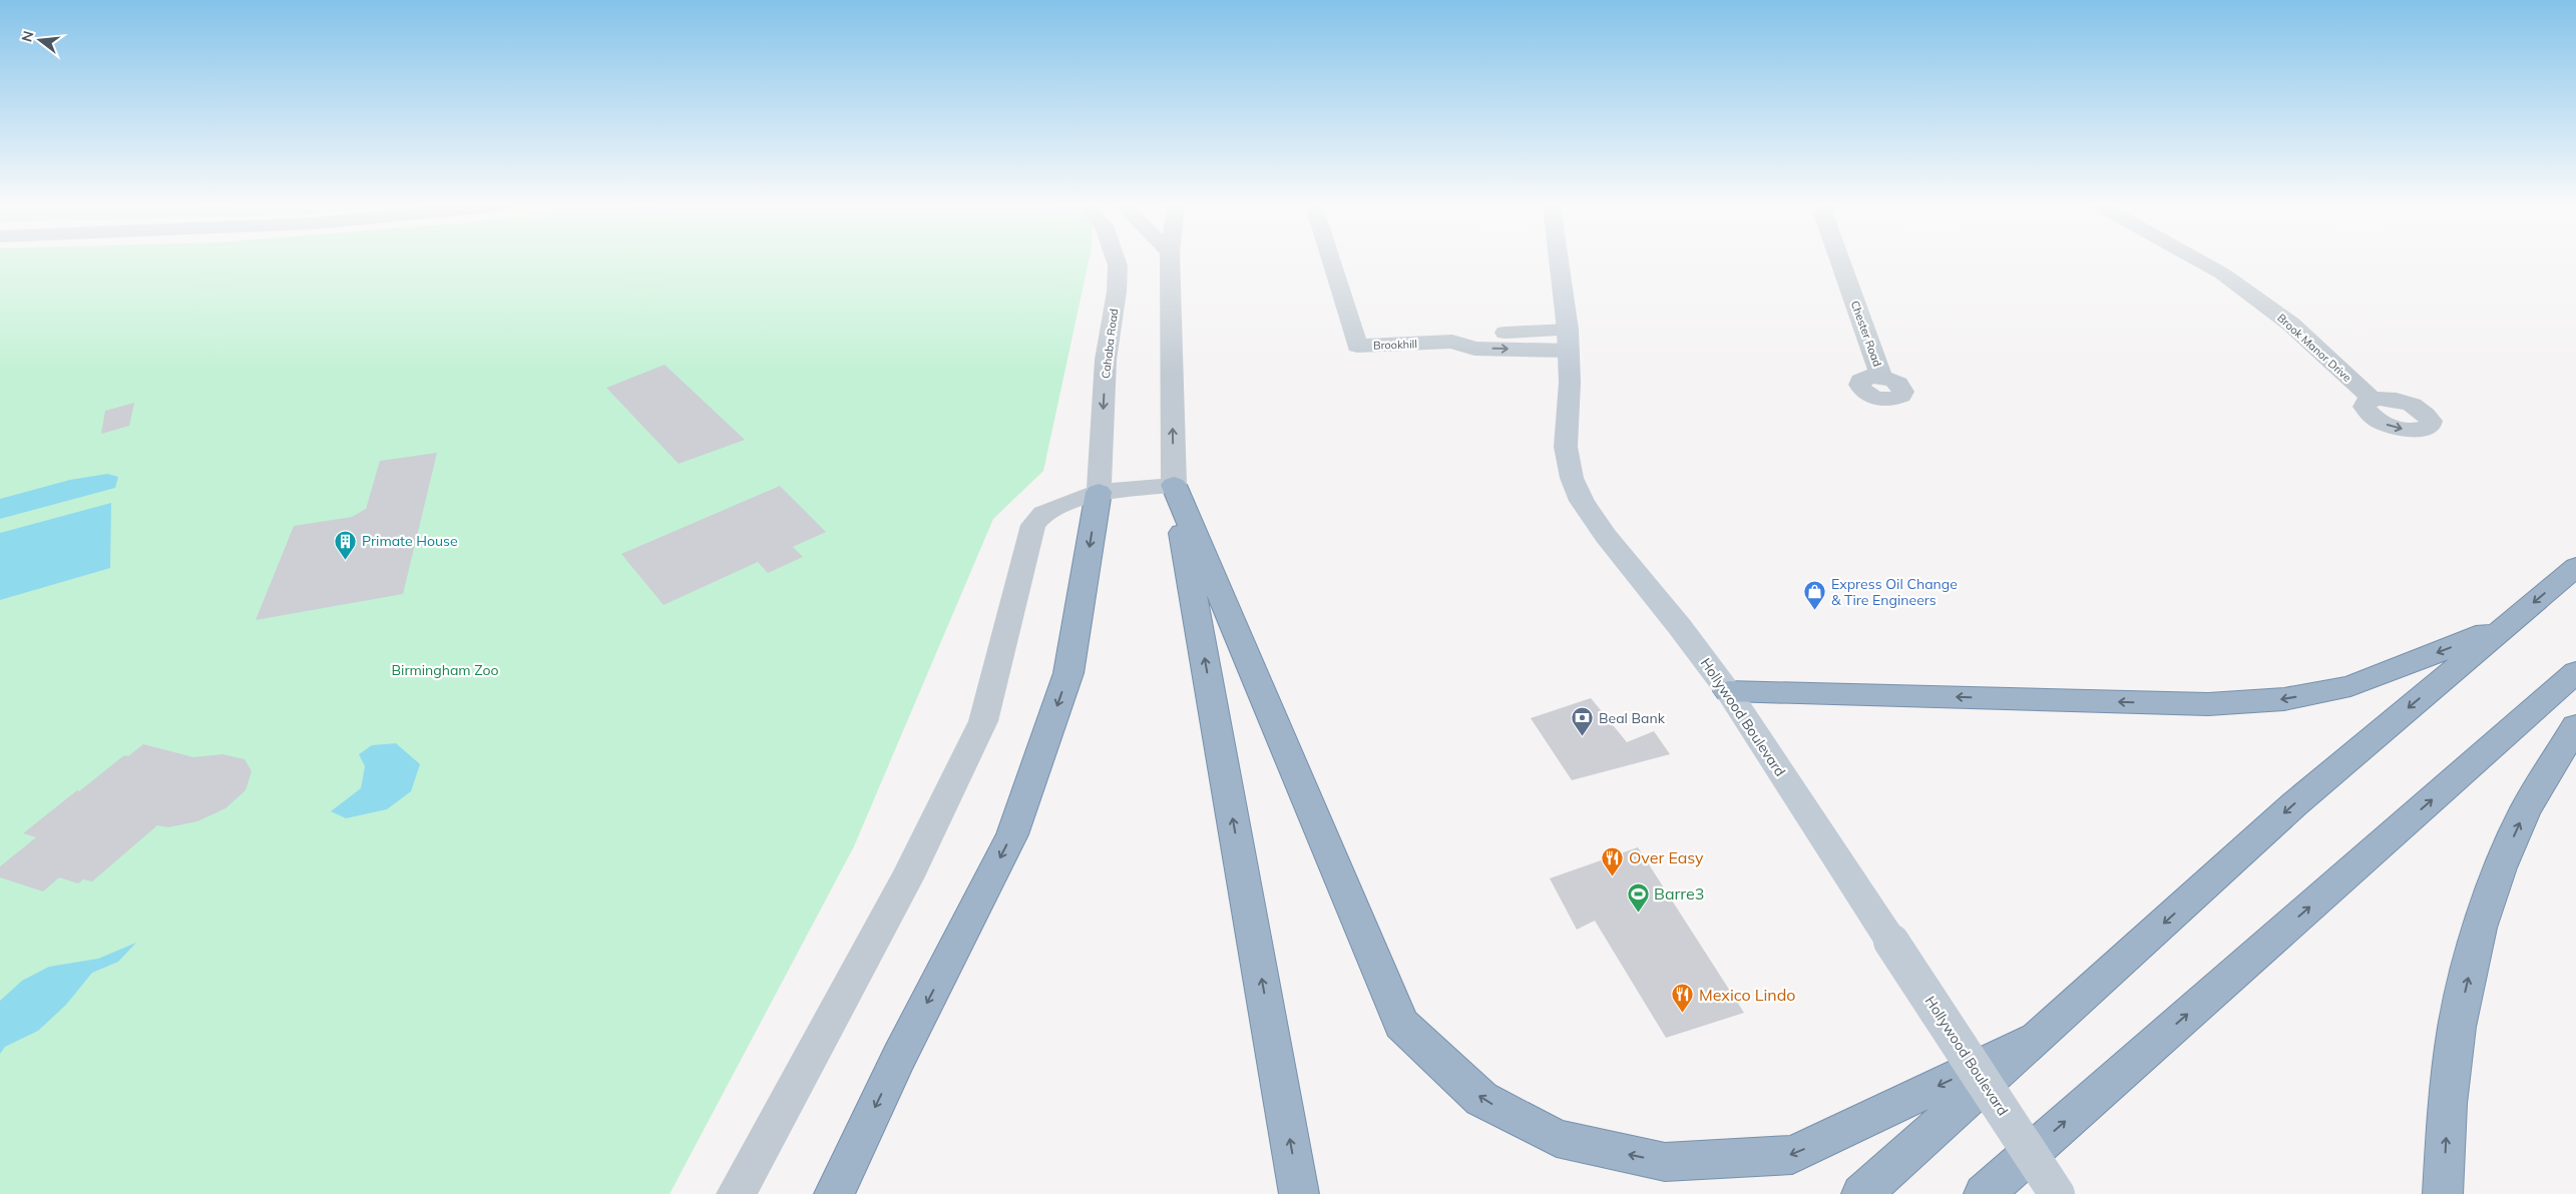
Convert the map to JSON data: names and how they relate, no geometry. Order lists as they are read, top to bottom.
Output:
{
  "streets": {
    "main road": ["Hollywood Boulevard"],
    "street": [
      "Chester Road",
      "Cahaba Road",
      "Brookhill",
      "Brook Manor Drive"
    ]
  },
  "crossings": [
    ["Brookhill", "Hollywood Boulevard"]
  ],
  "parks": ["Birmingham Zoo"],
  "places": {
    "building": ["Primate House"],
    "shop": ["Express Oil Change & Tire Engineers"],
    "bank": ["Beal Bank"],
    "restaurant": ["Over Easy", "Mexico Lindo"],
    "sports": ["Barre3"]
  },
  "north": "left"
}
